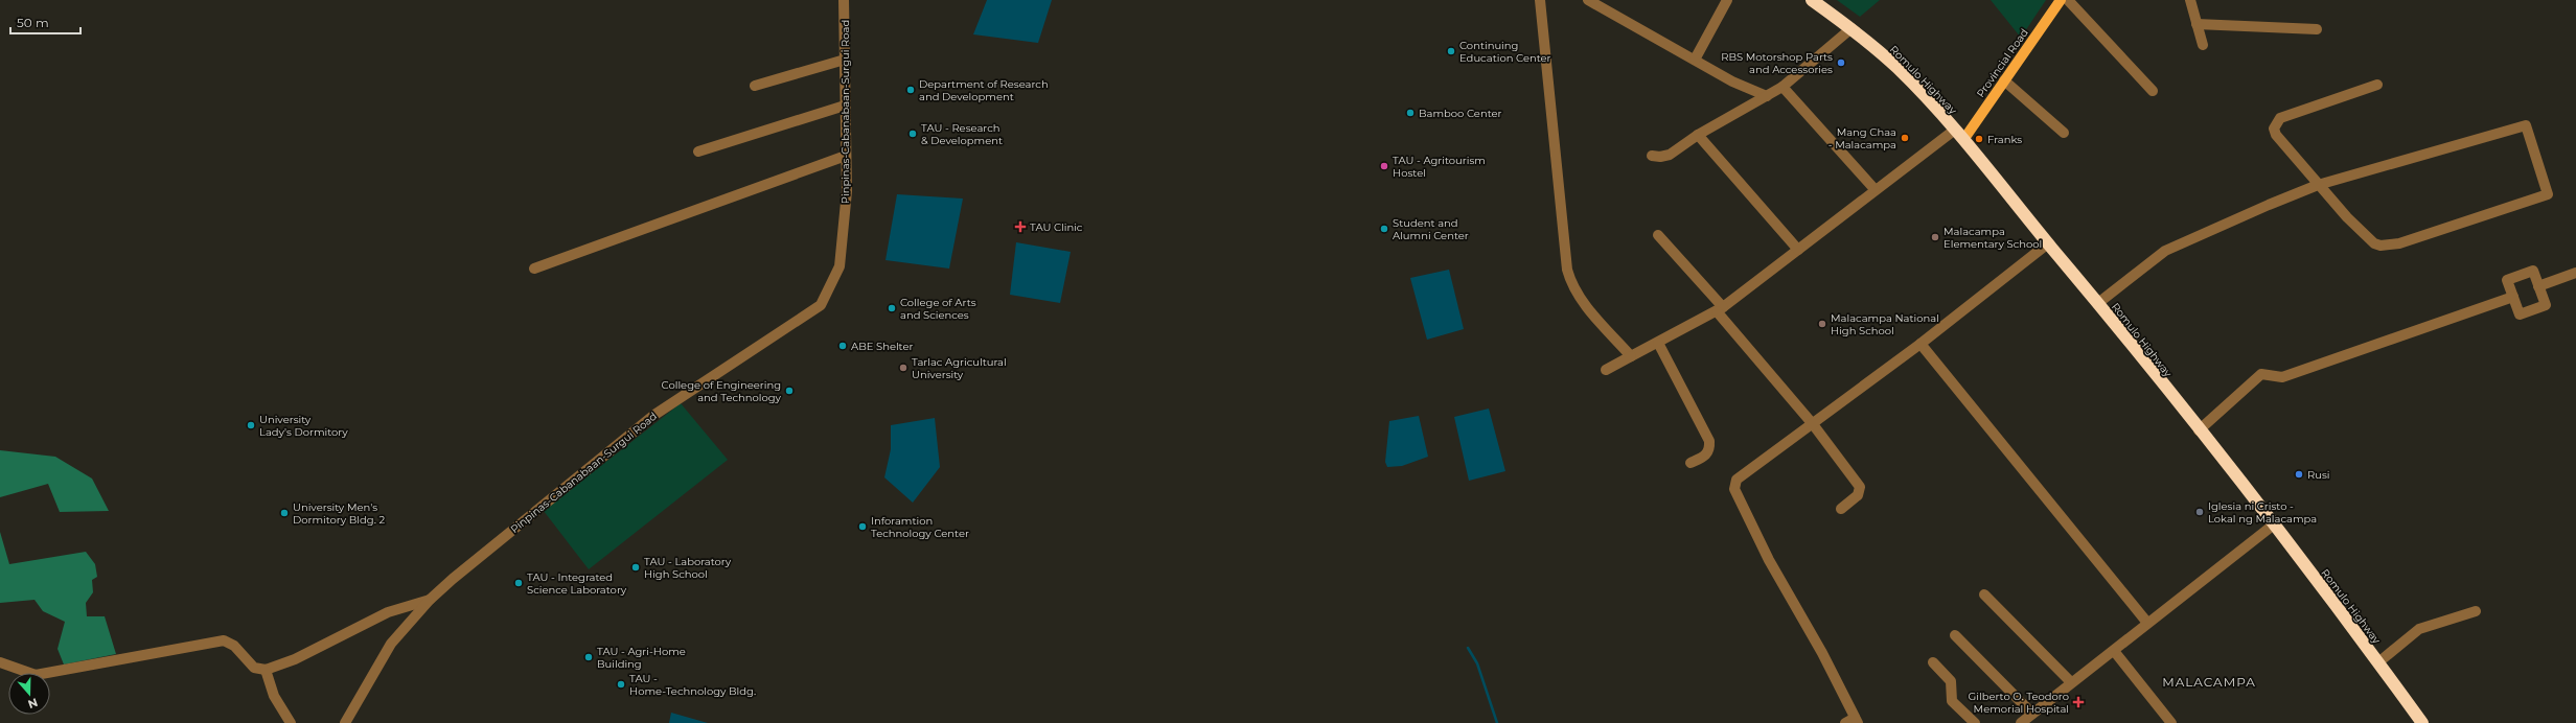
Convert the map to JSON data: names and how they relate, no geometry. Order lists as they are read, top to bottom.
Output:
{
  "streets": {
    "highway": ["Romulo Highway"],
    "main road": ["Provincial Road"],
    "street": ["Pinpinas-Cabanabaan-Surgui Road"]
  },
  "crossings": [
    ["Provincial Road", "Romulo Highway"]
  ],
  "districts": ["MALACAMPA"],
  "places": {
    "other": [
      "Continuing Education Center",
      "RBS Motorshop Parts and Accessories",
      "Department of Research and Development",
      "Bamboo Center",
      "TAU - Research & Development",
      "Mang Chaa - Malacampa",
      "Franks",
      "TAU - Agritourism Hostel",
      "Student and Alumni Center",
      "Malacampa Elementary School",
      "College of Arts and Sciences",
      "Malacampa National High School",
      "ABE Shelter",
      "Tarlac Agricultural University",
      "College of Engineering and Technology",
      "University Lady's Dormitory",
      "Rusi",
      "Iglesia ni Cristo - Lokal ng Malacampa",
      "University Men's Dormitory Bldg. 2",
      "Inforamtion Technology Center",
      "TAU - Laboratory High School",
      "TAU - Integrated Science Laboratory",
      "TAU - Agri-Home Building",
      "TAU - Home-Technology Bldg."
    ],
    "health": ["TAU Clinic", "Gilberto O. Teodoro Memorial Hospital"]
  },
  "scale_bar": "50 m",
  "north": "bottom"
}
